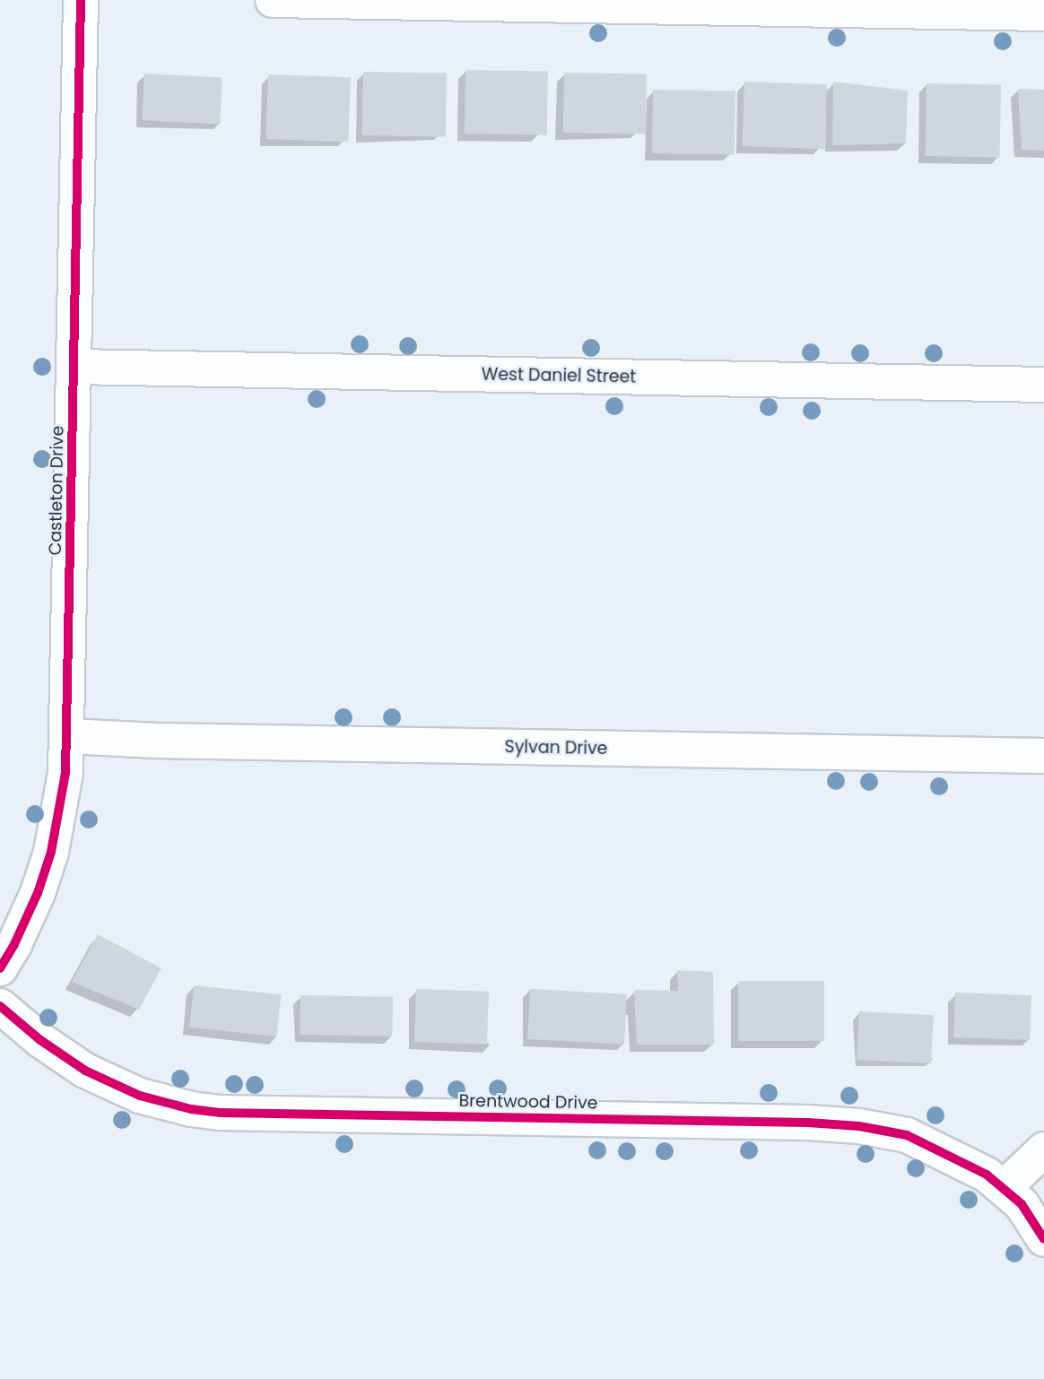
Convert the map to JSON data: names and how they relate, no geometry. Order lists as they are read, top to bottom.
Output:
{
  "streets": {
    "street": [
      "West Daniel Street",
      "Castleton Drive",
      "Sylvan Drive",
      "Brentwood Drive"
    ]
  },
  "crossings": [
    ["West Daniel Street", "Castleton Drive"],
    ["Castleton Drive", "Sylvan Drive"]
  ]
}
